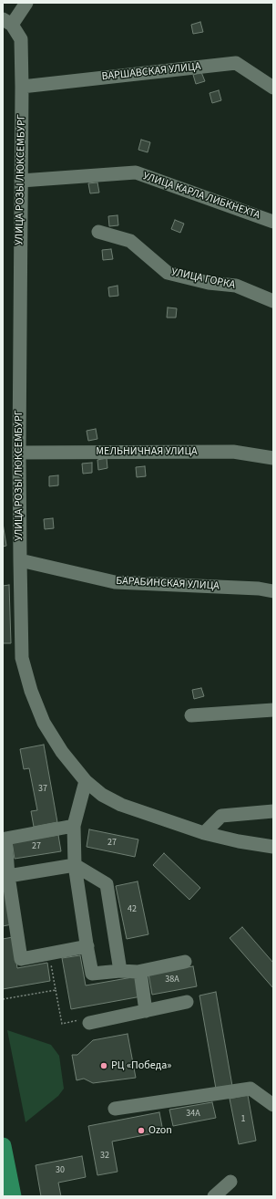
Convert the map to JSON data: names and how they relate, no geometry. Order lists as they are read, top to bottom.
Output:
{
  "streets": {
    "street": [
      "ВАРШАВСКАЯ УЛИЦА",
      "УЛИЦА РОЗЫ ЛЮКСЕМБУРГ",
      "УЛИЦА КАРЛА ЛИБКНЕХТА",
      "УЛИЦА ГОРКА",
      "МЕЛЬНИЧНАЯ УЛИЦА",
      "БАРАБИНСКАЯ УЛИЦА"
    ]
  },
  "crossings": [
    ["ВАРШАВСКАЯ УЛИЦА", "УЛИЦА РОЗЫ ЛЮКСЕМБУРГ"],
    ["УЛИЦА РОЗЫ ЛЮКСЕМБУРГ", "УЛИЦА КАРЛА ЛИБКНЕХТА"],
    ["УЛИЦА РОЗЫ ЛЮКСЕМБУРГ", "МЕЛЬНИЧНАЯ УЛИЦА"],
    ["УЛИЦА РОЗЫ ЛЮКСЕМБУРГ", "БАРАБИНСКАЯ УЛИЦА"]
  ],
  "places": ["РЦ «Победа»", "Ozon"],
  "house_numbers": [
    "37",
    "27",
    "27",
    "42",
    "38А",
    "34А",
    "1",
    "32",
    "30"
  ]
}
